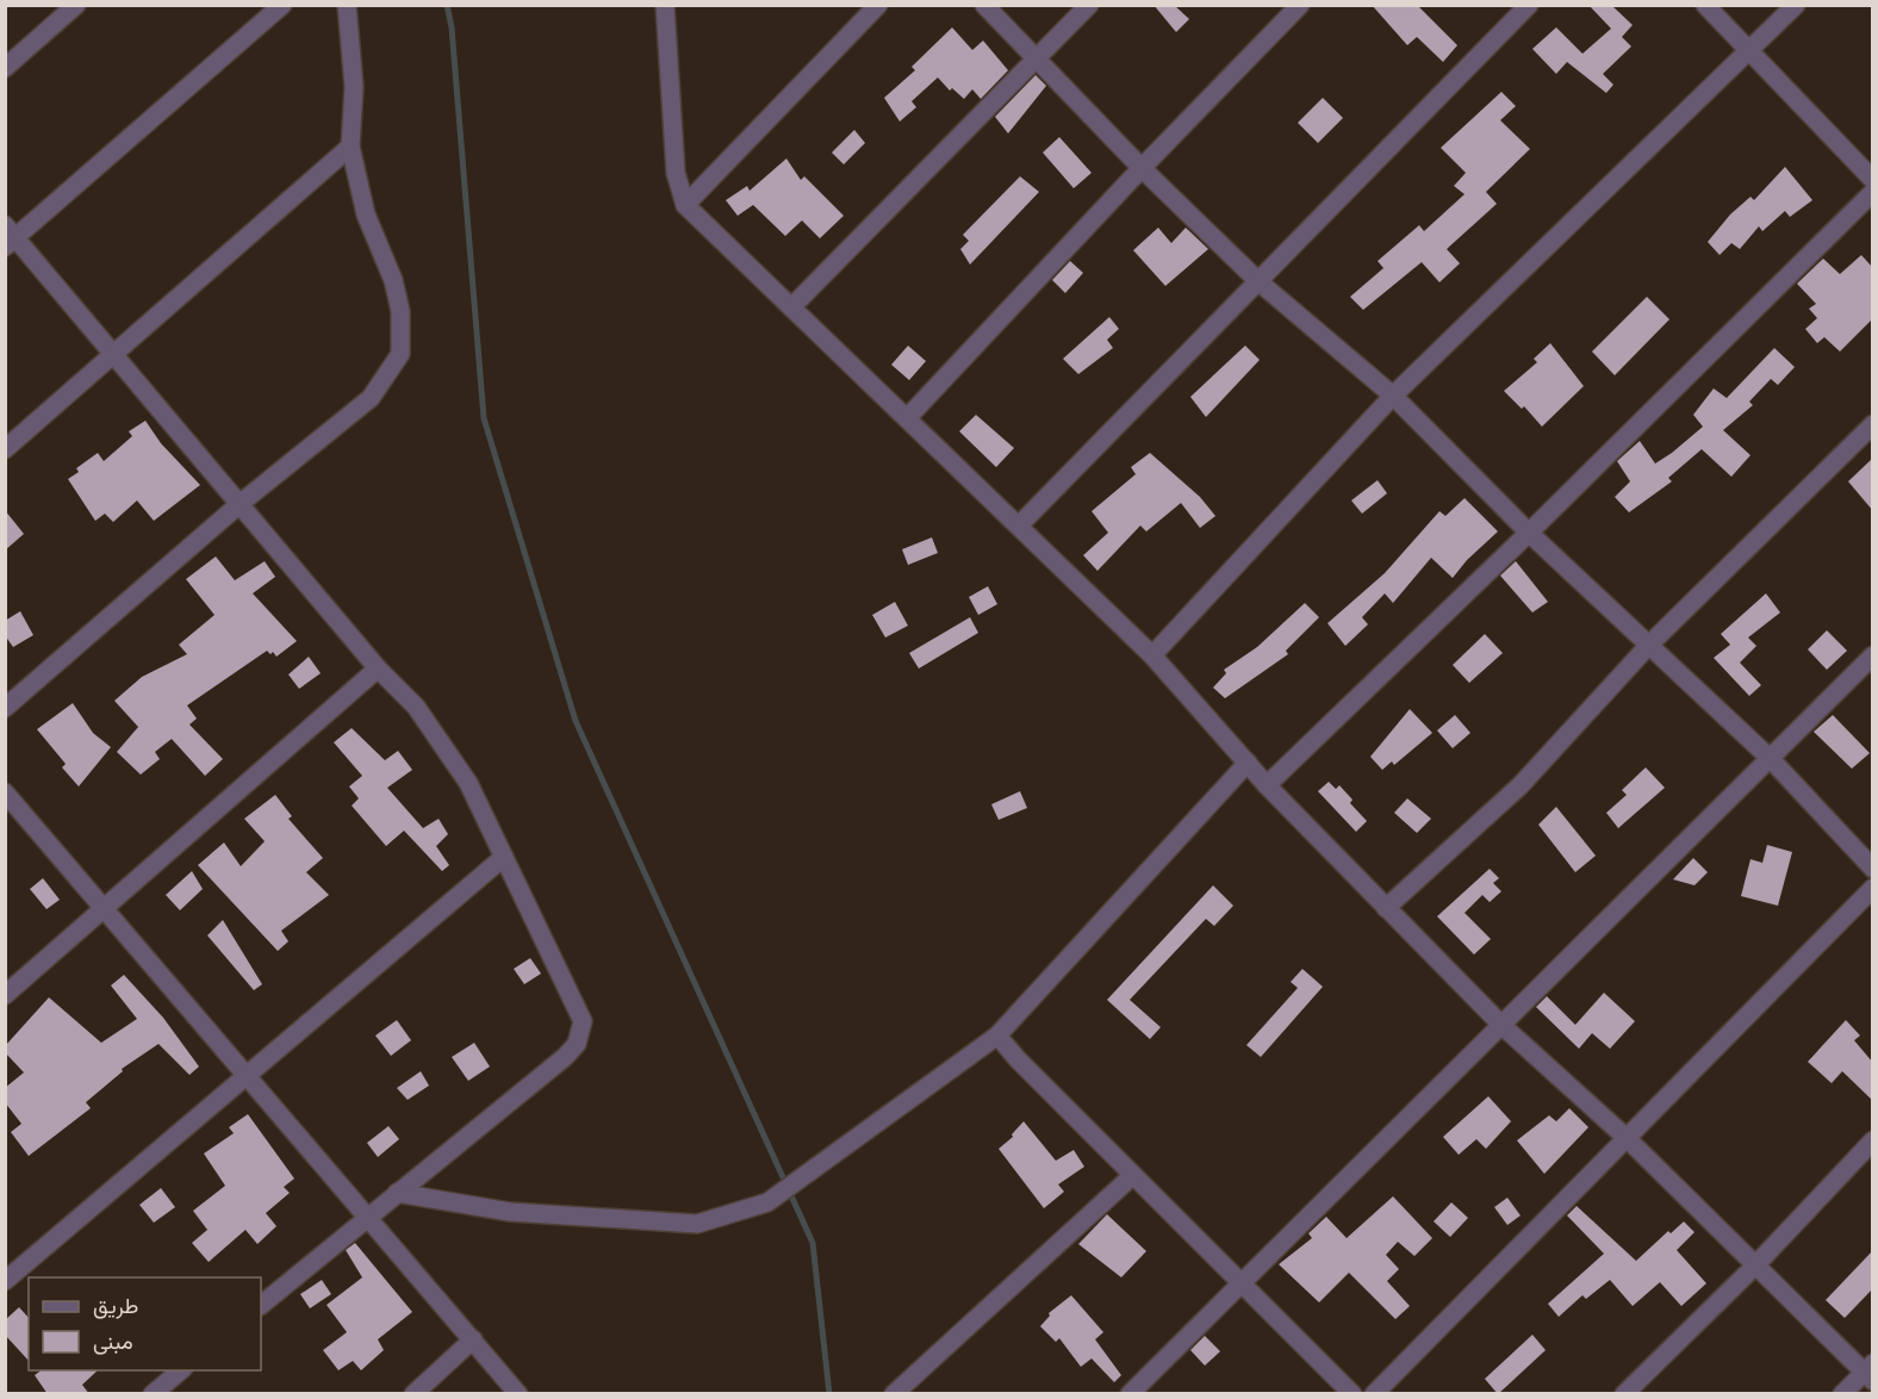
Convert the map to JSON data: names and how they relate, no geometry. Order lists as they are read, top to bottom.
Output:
{
  "legend": ["طريق", "مبنى"]
}
